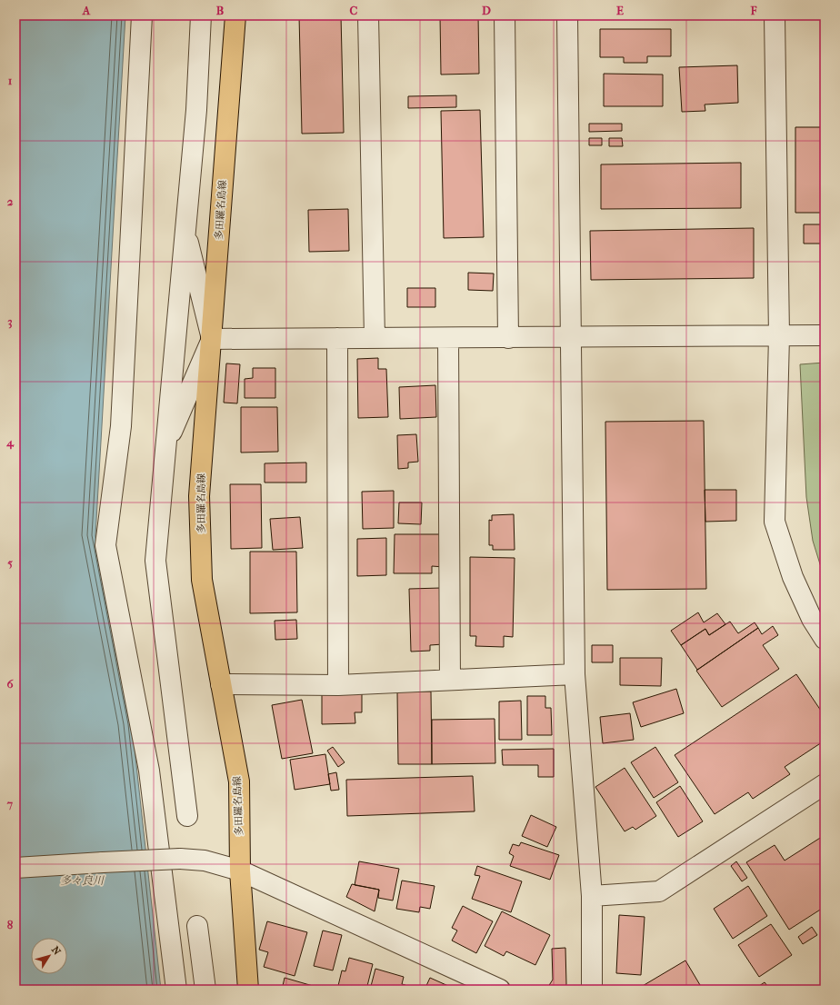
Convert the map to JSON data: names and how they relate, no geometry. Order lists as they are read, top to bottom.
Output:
{
  "streets": {
    "main road": ["多田羅名島線"]
  },
  "water": ["多々良川"],
  "north": "top right",
  "grid": {
    "columns": [
      "A",
      "B",
      "C",
      "D",
      "E",
      "F"
    ],
    "rows": [
      "1",
      "2",
      "3",
      "4",
      "5",
      "6",
      "7",
      "8"
    ]
  }
}
